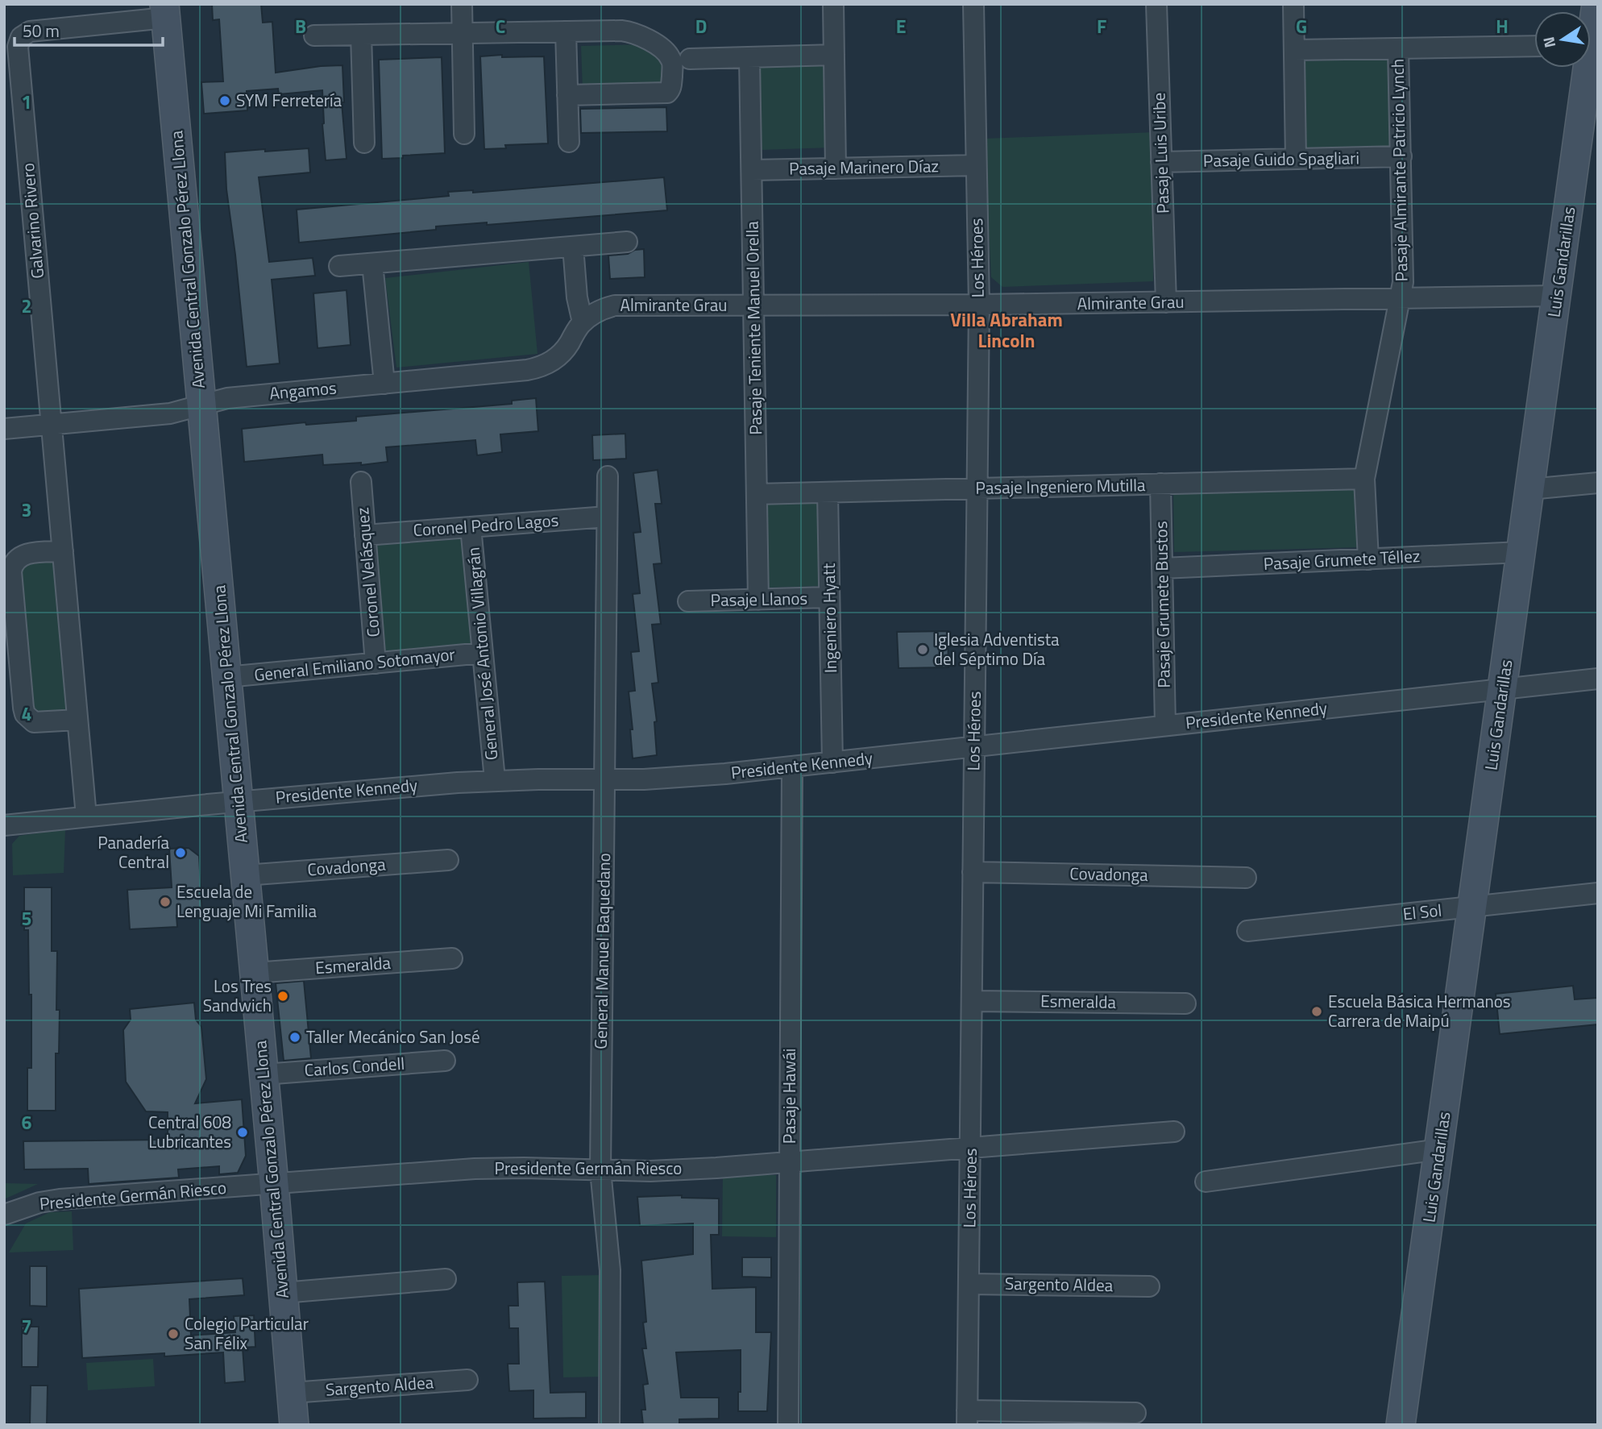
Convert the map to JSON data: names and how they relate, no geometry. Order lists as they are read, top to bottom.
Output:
{
  "streets": {
    "street": [
      "Pasaje Luis Uribe",
      "Pasaje Guido Spagliari",
      "Pasaje Marinero Díaz",
      "Pasaje Almirante Patricio Lynch",
      "Galvarino Rivero",
      "Los Héroes",
      "Avenida Central Gonzalo Pérez Llona",
      "Luis Gandarillas",
      "Almirante Grau",
      "Pasaje Teniente Manuel Orella",
      "Angamos",
      "Pasaje Ingeniero Mutilla",
      "Coronel Pedro Lagos",
      "Pasaje Grumete Téllez",
      "Coronel Velásquez",
      "Pasaje Llanos",
      "Pasaje Grumete Bustos",
      "Ingeniero Hyatt",
      "General José Antonio Villagrán",
      "General Emiliano Sotomayor",
      "Presidente Kennedy",
      "Covadonga",
      "El Sol",
      "General Manuel Baquedano",
      "Esmeralda",
      "Carlos Condell",
      "Pasaje Hawái",
      "Presidente Germán Riesco",
      "Sargento Aldea"
    ]
  },
  "crossings": [
    ["Pasaje Luis Uribe", "Pasaje Guido Spagliari"],
    ["Pasaje Luis Uribe", "Almirante Grau"],
    ["Pasaje Guido Spagliari", "Pasaje Almirante Patricio Lynch"],
    ["Pasaje Marinero Díaz", "Los Héroes"],
    ["Pasaje Marinero Díaz", "Pasaje Teniente Manuel Orella"],
    ["Pasaje Almirante Patricio Lynch", "Almirante Grau"],
    ["Pasaje Almirante Patricio Lynch", "Pasaje Ingeniero Mutilla"],
    ["Pasaje Almirante Patricio Lynch", "Pasaje Grumete Téllez"],
    ["Galvarino Rivero", "Avenida Central Gonzalo Pérez Llona"],
    ["Galvarino Rivero", "Angamos"],
    ["Galvarino Rivero", "Presidente Kennedy"],
    ["Los Héroes", "Almirante Grau"],
    ["Los Héroes", "Pasaje Ingeniero Mutilla"],
    ["Los Héroes", "Presidente Kennedy"],
    ["Los Héroes", "Covadonga"],
    ["Los Héroes", "Esmeralda"],
    ["Los Héroes", "Presidente Germán Riesco"],
    ["Los Héroes", "Sargento Aldea"],
    ["Avenida Central Gonzalo Pérez Llona", "Angamos"],
    ["Avenida Central Gonzalo Pérez Llona", "General Emiliano Sotomayor"],
    ["Avenida Central Gonzalo Pérez Llona", "Presidente Kennedy"],
    ["Avenida Central Gonzalo Pérez Llona", "Covadonga"],
    ["Avenida Central Gonzalo Pérez Llona", "Esmeralda"],
    ["Avenida Central Gonzalo Pérez Llona", "Carlos Condell"],
    ["Avenida Central Gonzalo Pérez Llona", "Presidente Germán Riesco"],
    ["Avenida Central Gonzalo Pérez Llona", "Sargento Aldea"],
    ["Luis Gandarillas", "Almirante Grau"],
    ["Luis Gandarillas", "Pasaje Grumete Téllez"],
    ["Luis Gandarillas", "Presidente Kennedy"],
    ["Luis Gandarillas", "El Sol"],
    ["Almirante Grau", "Pasaje Teniente Manuel Orella"],
    ["Almirante Grau", "Angamos"],
    ["Pasaje Teniente Manuel Orella", "Pasaje Ingeniero Mutilla"],
    ["Pasaje Teniente Manuel Orella", "Pasaje Llanos"],
    ["Pasaje Ingeniero Mutilla", "Pasaje Grumete Bustos"],
    ["Pasaje Ingeniero Mutilla", "Ingeniero Hyatt"],
    ["Coronel Pedro Lagos", "Coronel Velásquez"],
    ["Coronel Pedro Lagos", "General José Antonio Villagrán"],
    ["Coronel Pedro Lagos", "General Manuel Baquedano"],
    ["Pasaje Grumete Téllez", "Pasaje Grumete Bustos"],
    ["Coronel Velásquez", "General Emiliano Sotomayor"],
    ["Pasaje Llanos", "Ingeniero Hyatt"],
    ["Pasaje Grumete Bustos", "Presidente Kennedy"],
    ["Ingeniero Hyatt", "Presidente Kennedy"],
    ["General José Antonio Villagrán", "General Emiliano Sotomayor"],
    ["General José Antonio Villagrán", "Presidente Kennedy"],
    ["Presidente Kennedy", "General Manuel Baquedano"],
    ["Presidente Kennedy", "Pasaje Hawái"],
    ["General Manuel Baquedano", "Presidente Germán Riesco"],
    ["Pasaje Hawái", "Presidente Germán Riesco"]
  ],
  "districts": ["Villa Abraham Lincoln"],
  "places": [
    "SYM Ferretería",
    "Iglesia Adventista del Séptimo Día",
    "Panadería Central",
    "Escuela de Lenguaje Mi Familia",
    "Los Tres Sandwich",
    "Escuela Básica Hermanos Carrera de Maipú",
    "Taller Mecánico San José",
    "Central 608 Lubricantes",
    "Colegio Particular San Félix"
  ],
  "scale_bar": "50 m",
  "north": "left",
  "grid": {
    "columns": [
      "B",
      "C",
      "D",
      "E",
      "F",
      "G",
      "H"
    ],
    "rows": [
      "1",
      "2",
      "3",
      "4",
      "5",
      "6",
      "7"
    ]
  }
}
